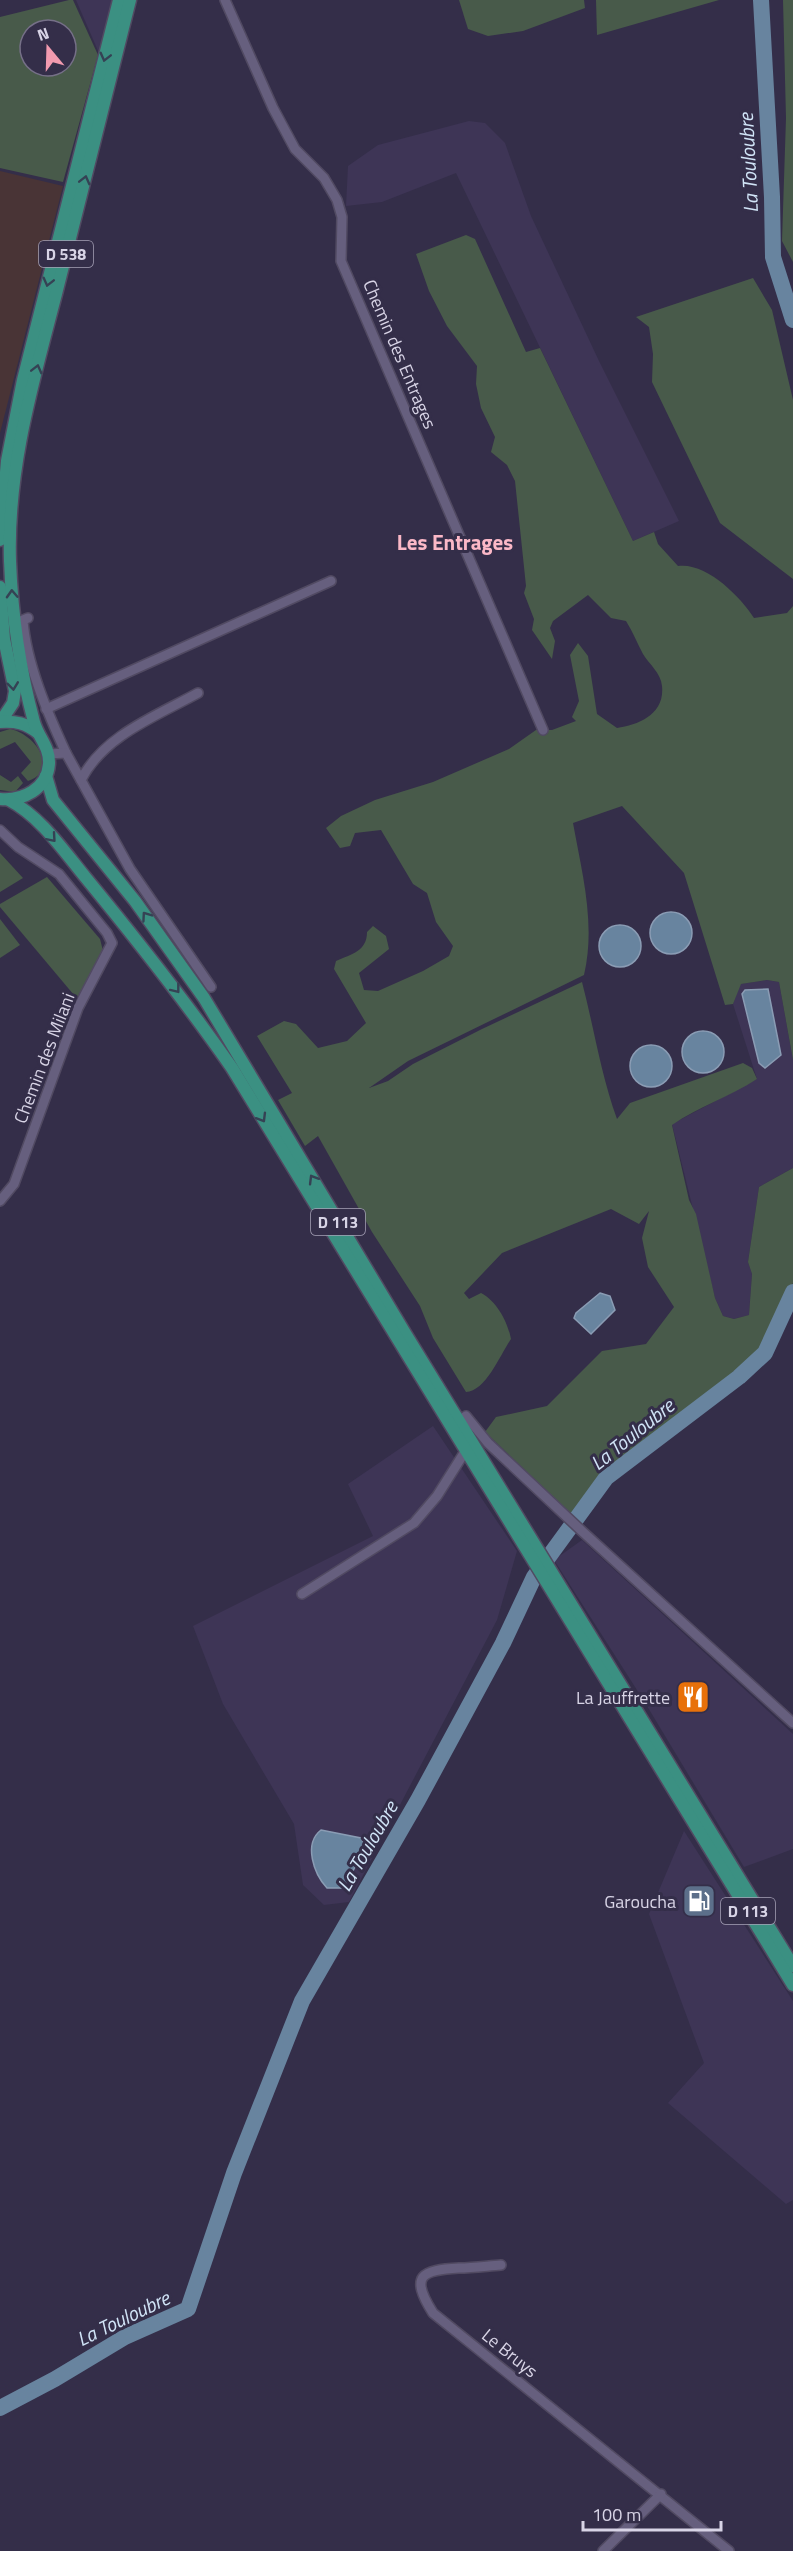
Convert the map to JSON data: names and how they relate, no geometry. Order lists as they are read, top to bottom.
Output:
{
  "streets": {
    "main road": ["D 538", "D 113"],
    "street": ["Chemin des Entrages", "Chemin des Milani", "Le Bruys"]
  },
  "districts": ["Les Entrages"],
  "water": ["La Touloubre"],
  "places": {
    "restaurant": ["La Jauffrette"],
    "fuel station": ["Garoucha"]
  },
  "scale_bar": "100 m",
  "north": "top"
}
